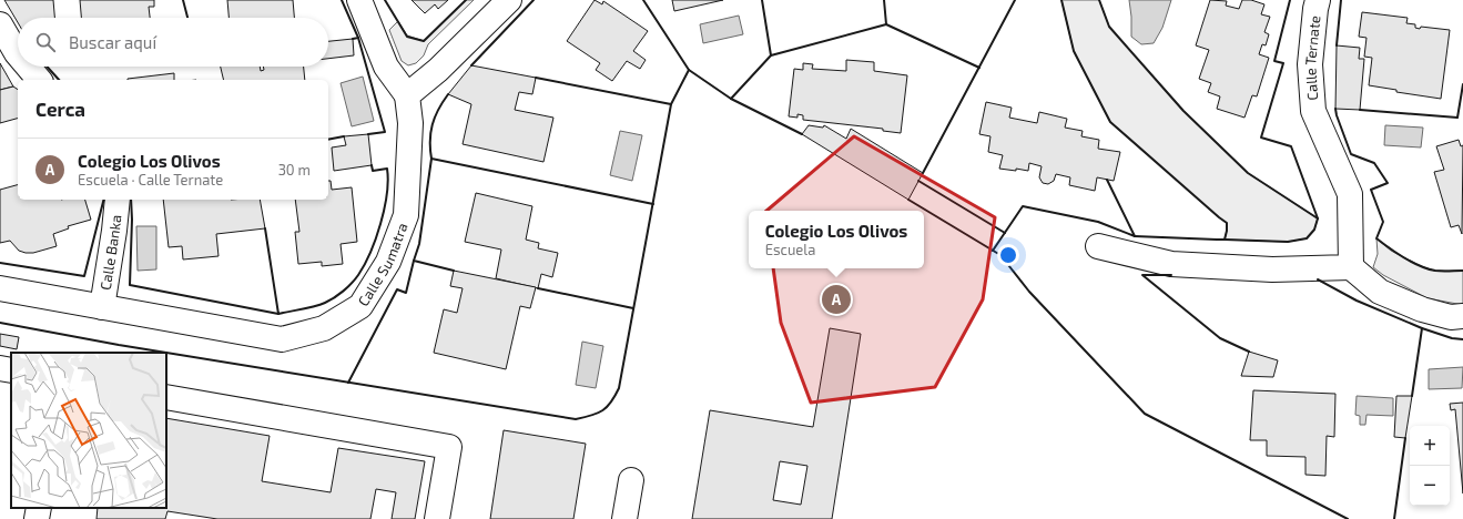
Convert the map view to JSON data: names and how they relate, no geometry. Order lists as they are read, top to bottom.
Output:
{
  "streets": {
    "street": ["Calle Ternate", "Calle Banka", "Calle Sumatra"]
  },
  "crossings": [
    ["Calle Banka", "Calle Sumatra"]
  ],
  "page": {
    "search": "Buscar aquí",
    "heading": "Cerca",
    "list": [
      {
        "mark": "A",
        "name": "Colegio Los Olivos",
        "note": "Escuela · Calle Ternate",
        "value": "30 m"
      }
    ],
    "popup": ["Colegio Los Olivos", "Escuela"],
    "pins": "A",
    "map_buttons": ["+", "−"]
  }
}
